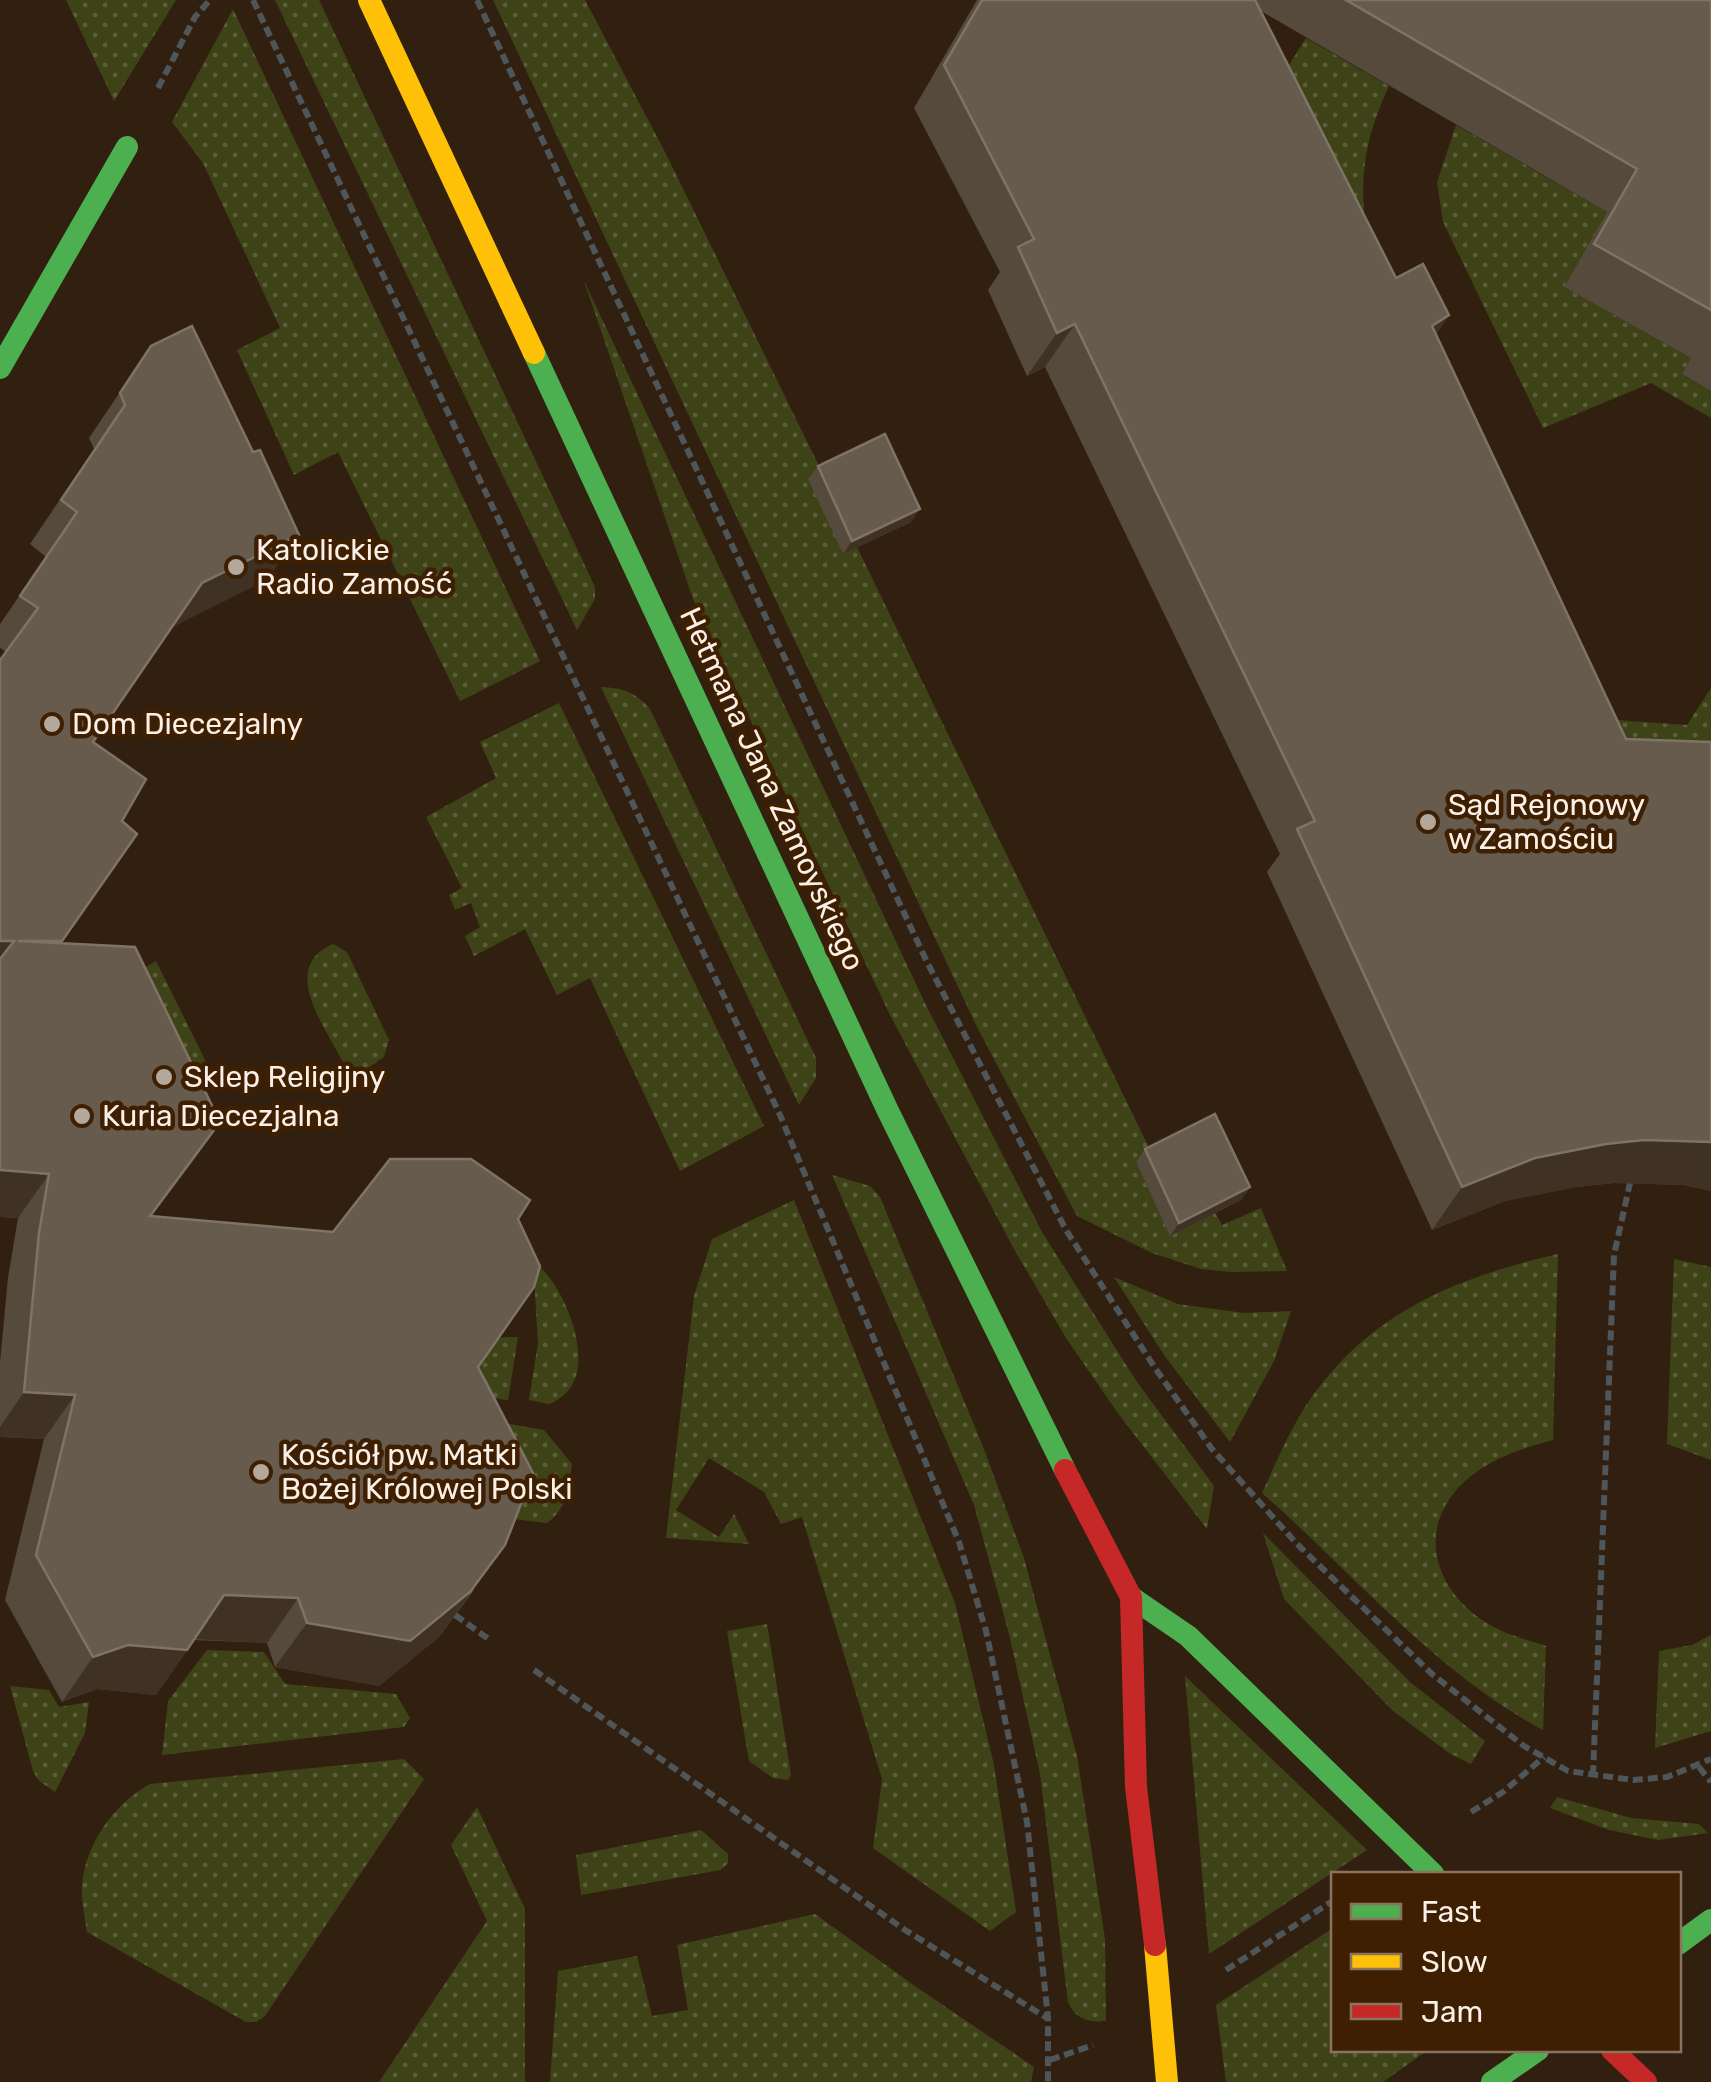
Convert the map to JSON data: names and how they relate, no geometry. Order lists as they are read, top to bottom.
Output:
{
  "streets": {
    "street": ["Hetmana Jana Zamoyskiego"]
  },
  "places": [
    "Katolickie Radio Zamość",
    "Dom Diecezjalny",
    "Sąd Rejonowy w Zamościu",
    "Sklep Religijny",
    "Kuria Diecezjalna",
    "Kościół pw. Matki Bożej Królowej Polski"
  ],
  "legend": ["Fast", "Slow", "Jam"]
}
